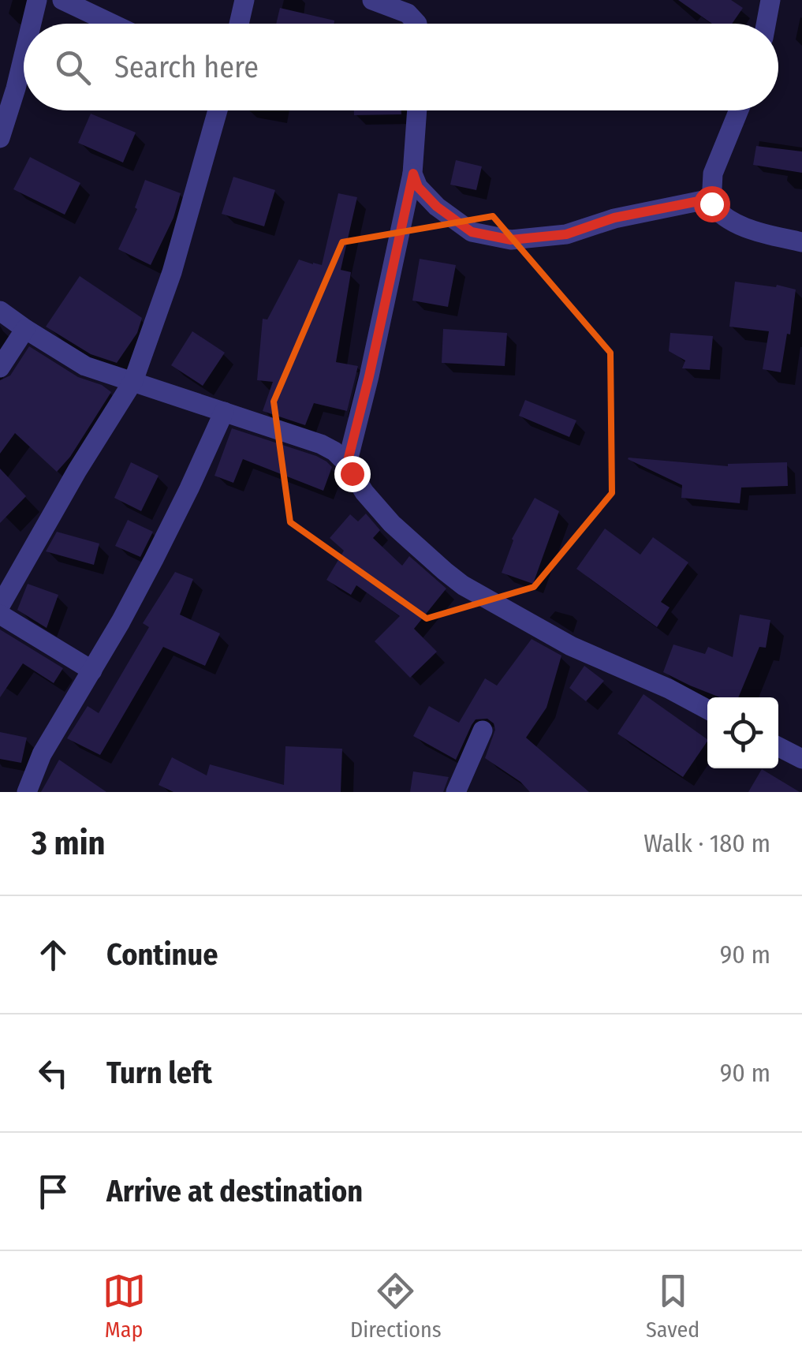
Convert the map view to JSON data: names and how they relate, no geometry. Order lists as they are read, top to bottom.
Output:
{
  "page": {
    "search": "Search here",
    "heading": ["3 min", "Walk · 180 m"],
    "list": [
      ["Continue", "90 m"],
      ["Turn left", "90 m"],
      "Arrive at destination"
    ],
    "nav": ["Map", "Directions", "Saved"]
  }
}
